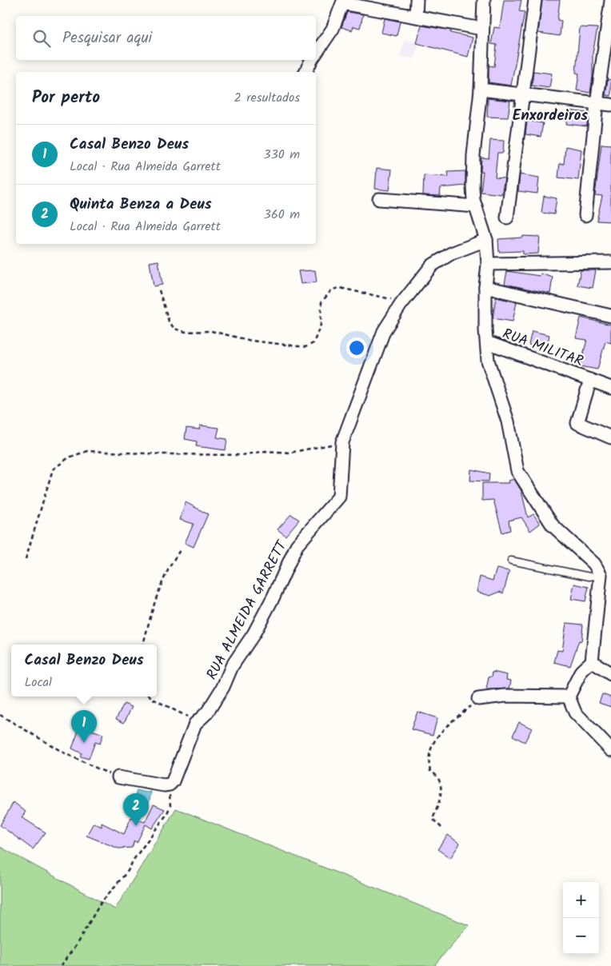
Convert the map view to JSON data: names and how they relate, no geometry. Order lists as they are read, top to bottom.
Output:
{
  "streets": {
    "street": ["RUA MILITAR", "RUA ALMEIDA GARRETT"]
  },
  "districts": ["Enxordeiros"],
  "page": {
    "search": "Pesquisar aqui",
    "heading": ["Por perto", "2 resultados"],
    "list": [
      {
        "mark": "1",
        "name": "Casal Benzo Deus",
        "note": "Local · Rua Almeida Garrett",
        "value": "330 m"
      },
      {
        "mark": "2",
        "name": "Quinta Benza a Deus",
        "note": "Local · Rua Almeida Garrett",
        "value": "360 m"
      }
    ],
    "popup": ["Casal Benzo Deus", "Local"],
    "pins": ["1", "2"],
    "map_buttons": ["+", "−"]
  }
}
